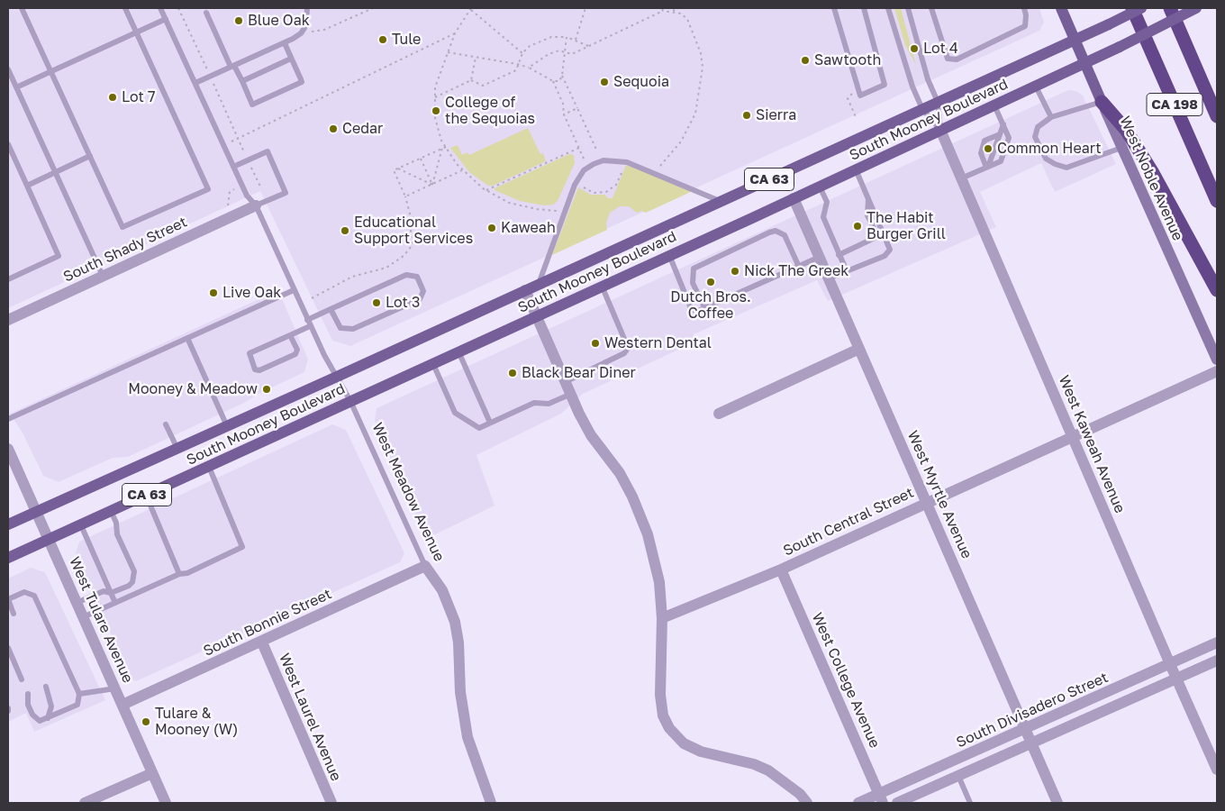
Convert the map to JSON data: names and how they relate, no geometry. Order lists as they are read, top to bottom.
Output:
{
  "streets": {
    "highway": ["CA 198"],
    "main road": ["South Mooney Boulevard", "West Noble Avenue", "CA 63"],
    "street": [
      "South Shady Street",
      "West Kaweah Avenue",
      "West Meadow Avenue",
      "West Myrtle Avenue",
      "South Central Street",
      "West Tulare Avenue",
      "South Bonnie Street",
      "West College Avenue",
      "South Divisadero Street",
      "West Laurel Avenue"
    ]
  },
  "crossings": [
    ["South Mooney Boulevard", "West Noble Avenue"],
    ["South Mooney Boulevard", "West Kaweah Avenue"],
    ["South Mooney Boulevard", "West Meadow Avenue"],
    ["South Mooney Boulevard", "West Myrtle Avenue"],
    ["South Mooney Boulevard", "West Tulare Avenue"],
    ["South Shady Street", "West Meadow Avenue"],
    ["West Kaweah Avenue", "South Central Street"],
    ["West Kaweah Avenue", "South Divisadero Street"],
    ["West Meadow Avenue", "South Bonnie Street"],
    ["West Myrtle Avenue", "South Central Street"],
    ["West Myrtle Avenue", "South Divisadero Street"],
    ["South Central Street", "West College Avenue"],
    ["West Tulare Avenue", "South Bonnie Street"],
    ["South Bonnie Street", "West Laurel Avenue"],
    ["West College Avenue", "South Divisadero Street"]
  ],
  "places": [
    "Blue Oak",
    "Tule",
    "Lot 4",
    "Sawtooth",
    "Sequoia",
    "Lot 7",
    "College of the Sequoias",
    "Sierra",
    "Cedar",
    "Common Heart",
    "The Habit Burger Grill",
    "Kaweah",
    "Educational Support Services",
    "Nick The Greek",
    "Dutch Bros. Coffee",
    "Live Oak",
    "Lot 3",
    "Western Dental",
    "Black Bear Diner",
    "Mooney & Meadow",
    "Tulare & Mooney (W)"
  ]
}
